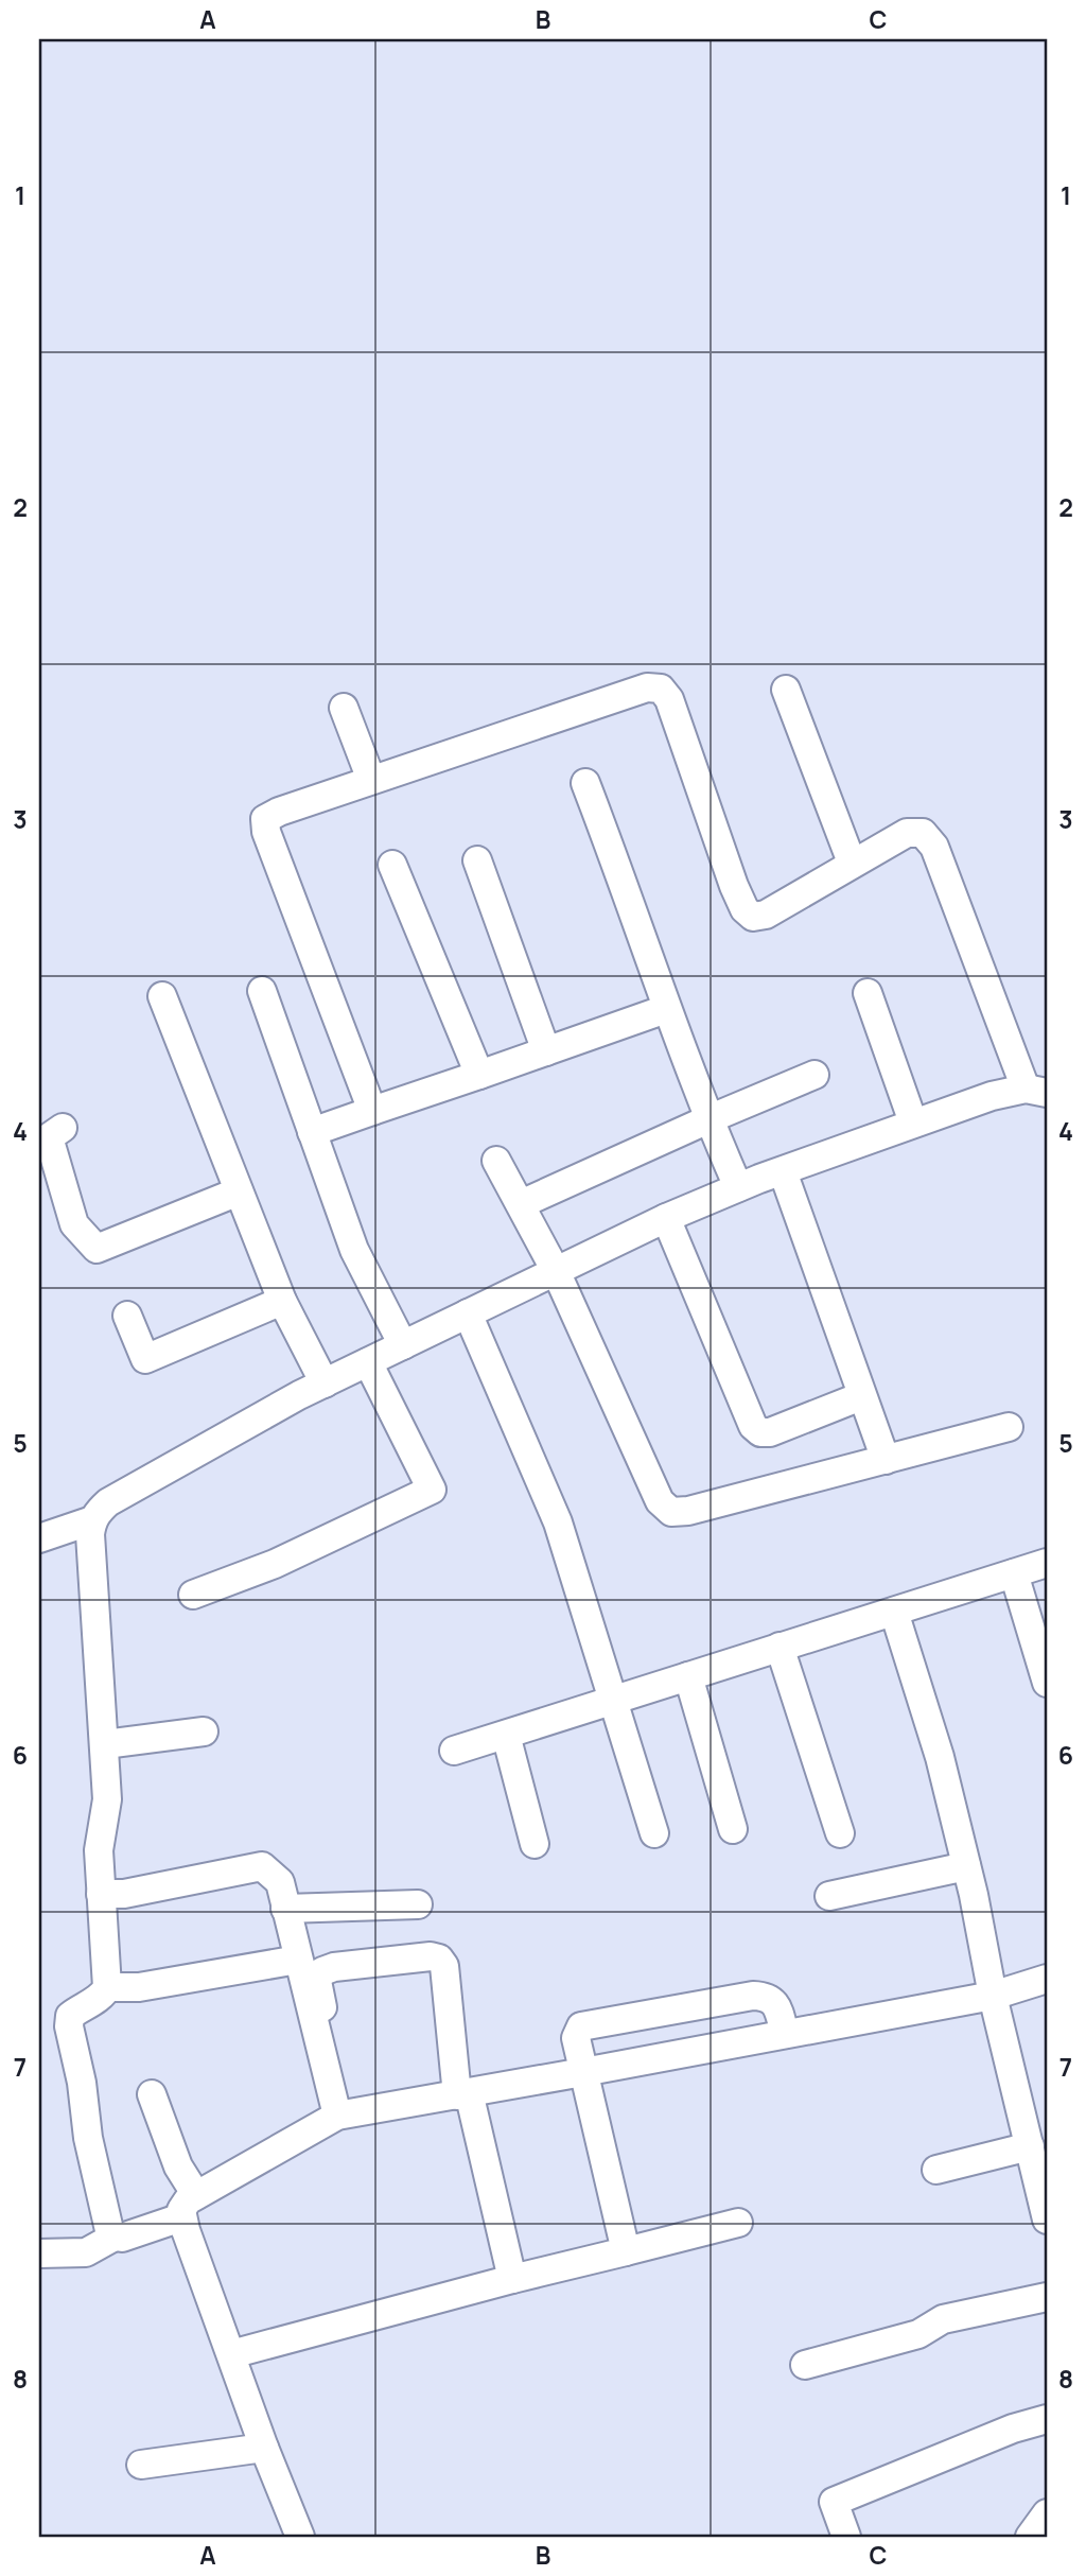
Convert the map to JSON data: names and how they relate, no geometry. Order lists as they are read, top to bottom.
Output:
{
  "grid": {
    "columns": ["A", "B", "C"],
    "rows": [
      "1",
      "2",
      "3",
      "4",
      "5",
      "6",
      "7",
      "8"
    ]
  }
}
